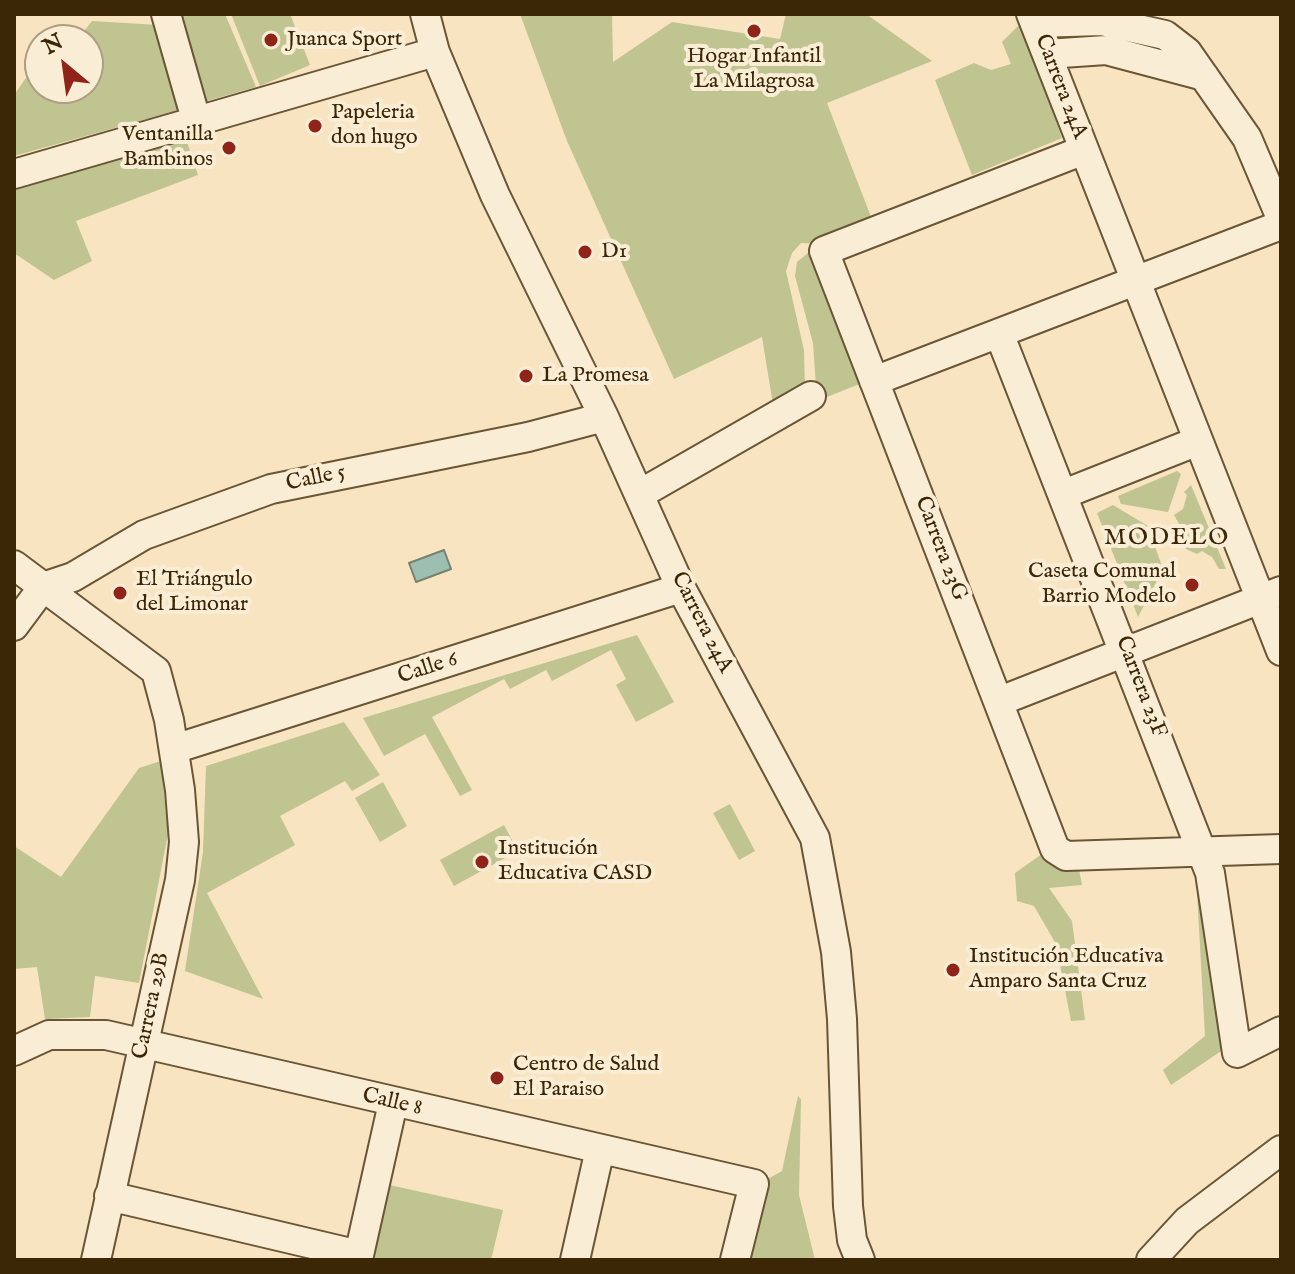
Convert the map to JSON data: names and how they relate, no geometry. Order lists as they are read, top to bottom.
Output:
{
  "streets": {
    "street": [
      "Carrera 24A",
      "Calle 5",
      "Carrera 23G",
      "Calle 6",
      "Carrera 23F",
      "Carrera 29B",
      "Calle 8"
    ]
  },
  "crossings": [
    ["Carrera 24A", "Calle 5"],
    ["Carrera 24A", "Carrera 23G"],
    ["Carrera 24A", "Calle 6"],
    ["Calle 5", "Carrera 29B"],
    ["Carrera 23G", "Carrera 23F"],
    ["Calle 6", "Carrera 29B"],
    ["Carrera 29B", "Calle 8"]
  ],
  "districts": ["MODELO"],
  "places": [
    "Hogar Infantil La Milagrosa",
    "Juanca Sport",
    "Papeleria don hugo",
    "Ventanilla Bambinos",
    "D1",
    "La Promesa",
    "Caseta Comunal Barrio Modelo",
    "El Triángulo del Limonar",
    "Institución Educativa CASD",
    "Institución Educativa Amparo Santa Cruz",
    "Centro de Salud El Paraiso"
  ],
  "north": "top left"
}
